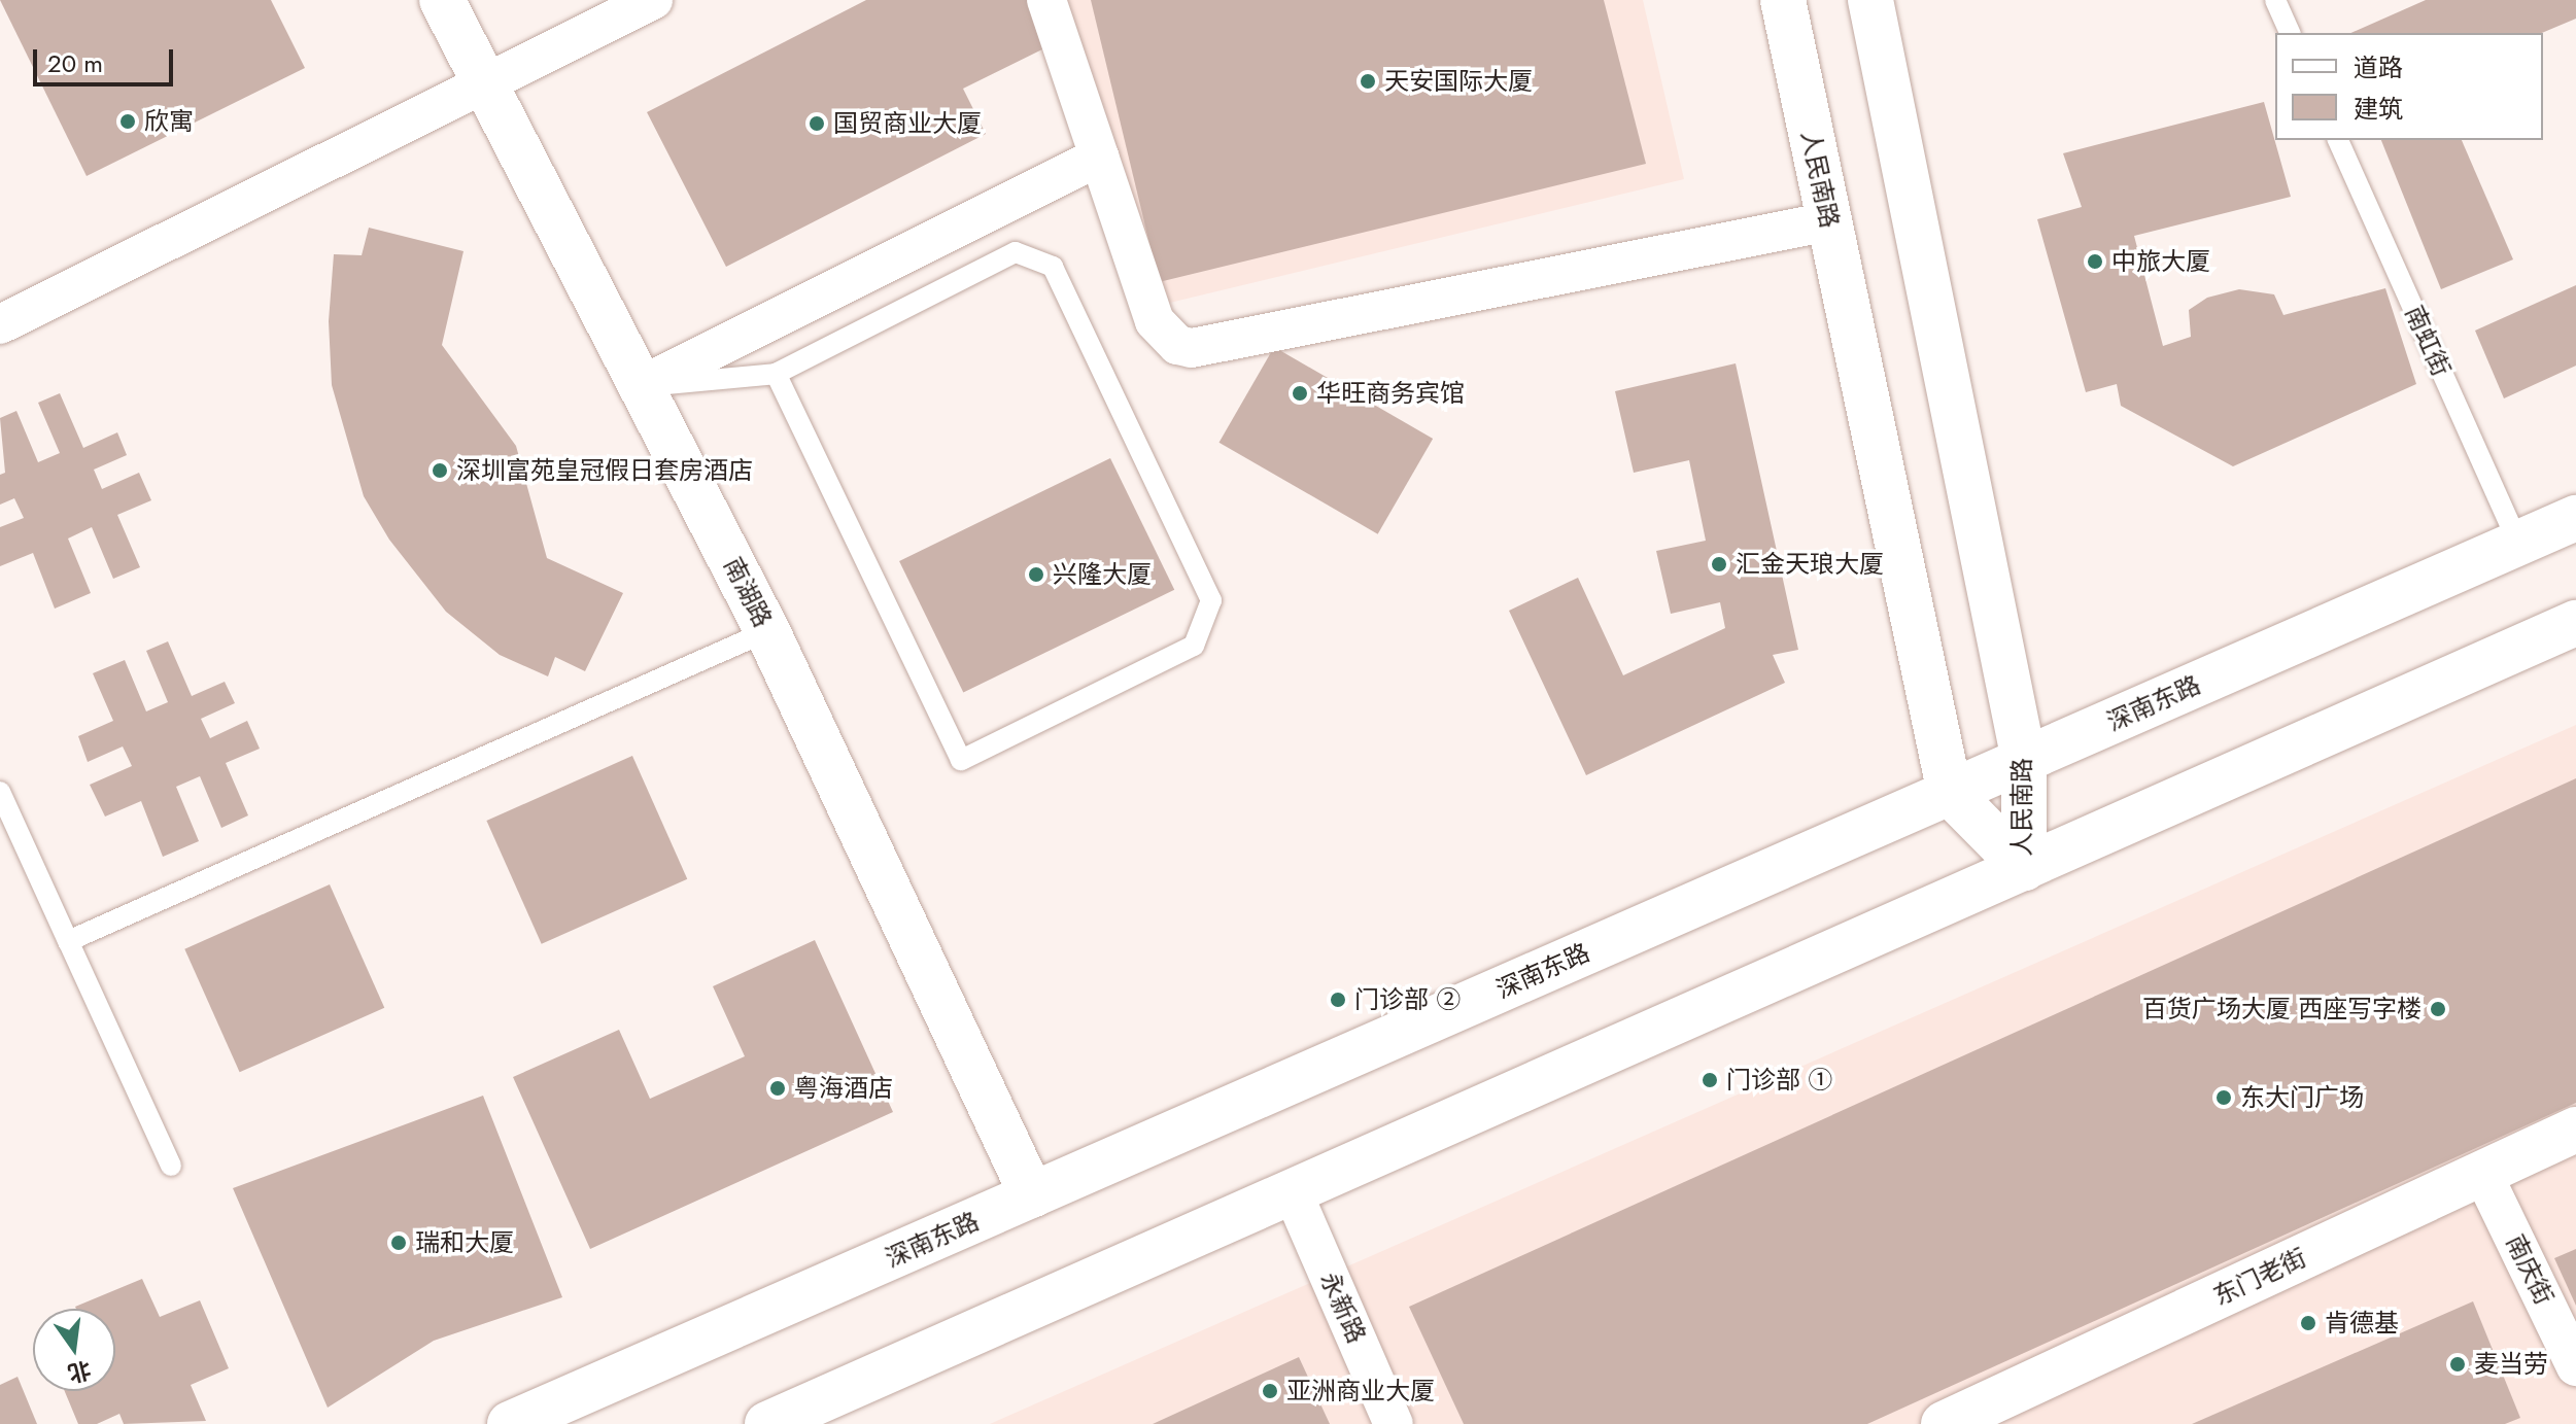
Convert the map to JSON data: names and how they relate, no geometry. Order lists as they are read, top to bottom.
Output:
{
  "streets": {
    "main road": [
      "人民南路",
      "南湖路",
      "深南东路",
      "东门老街"
    ],
    "street": ["南庆街", "永新路"],
    "lane": ["南虹街"]
  },
  "crossings": [
    ["人民南路", "深南东路"],
    ["南虹街", "深南东路"],
    ["南湖路", "深南东路"],
    ["南庆街", "东门老街"]
  ],
  "places": [
    "天安国际大厦",
    "欣寓",
    "国贸商业大厦",
    "中旅大厦",
    "华旺商务宾馆",
    "深圳富苑皇冠假日套房酒店",
    "汇金天琅大厦",
    "兴隆大厦",
    "门诊部 ②",
    "百货广场大厦 西座写字楼",
    "门诊部 ①",
    "粤海酒店",
    "东大门广场",
    "瑞和大厦",
    "肯德基",
    "麦当劳",
    "亚洲商业大厦"
  ],
  "legend": ["道路", "建筑"],
  "scale_bar": "20 m",
  "north": "bottom"
}
